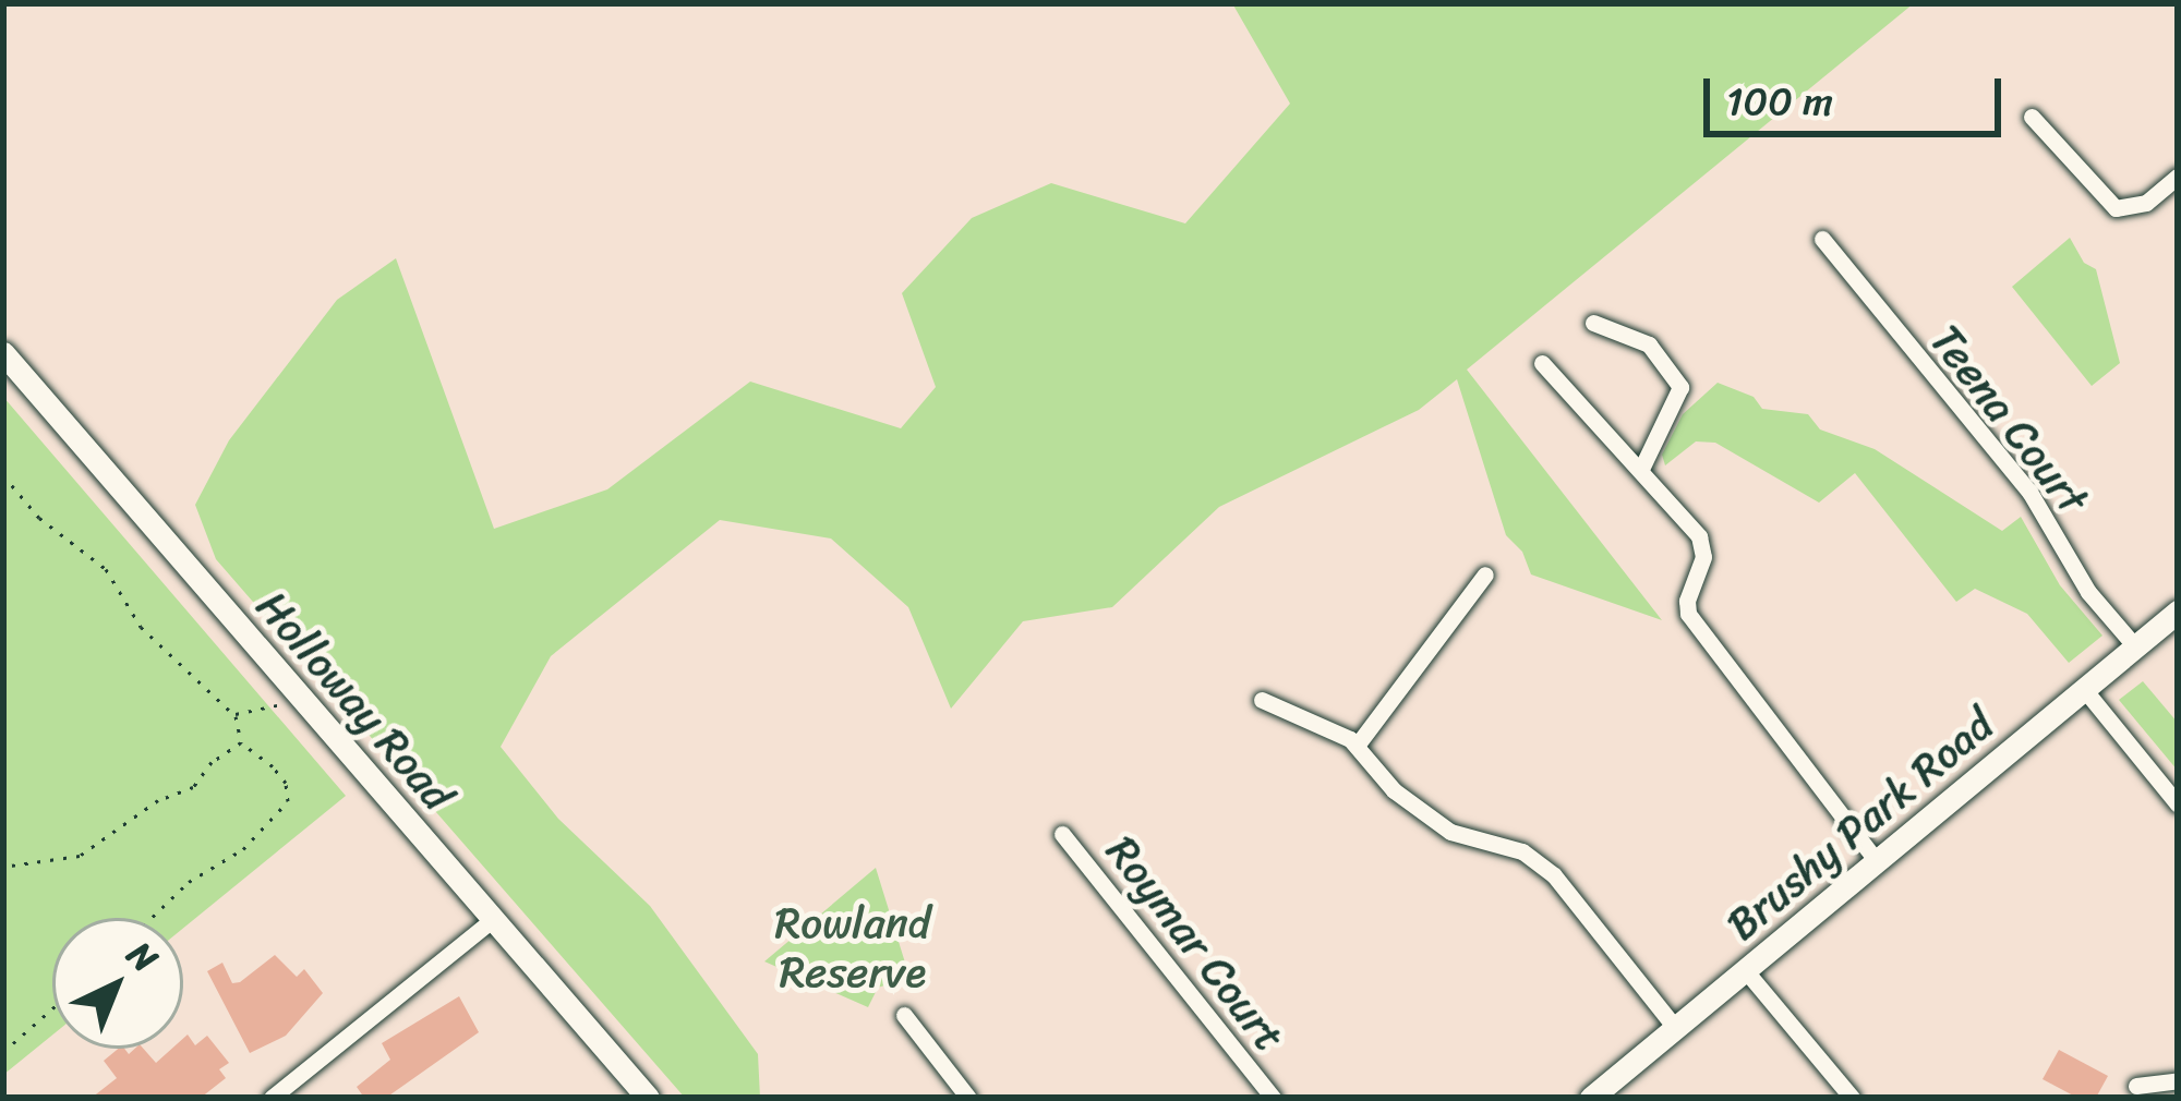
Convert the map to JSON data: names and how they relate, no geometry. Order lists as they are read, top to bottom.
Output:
{
  "streets": {
    "main road": ["Holloway Road", "Brushy Park Road"],
    "street": ["Teena Court", "Roymar Court"]
  },
  "crossings": [
    ["Teena Court", "Brushy Park Road"]
  ],
  "parks": ["Rowland Reserve"],
  "scale_bar": "100 m",
  "north": "top right"
}
